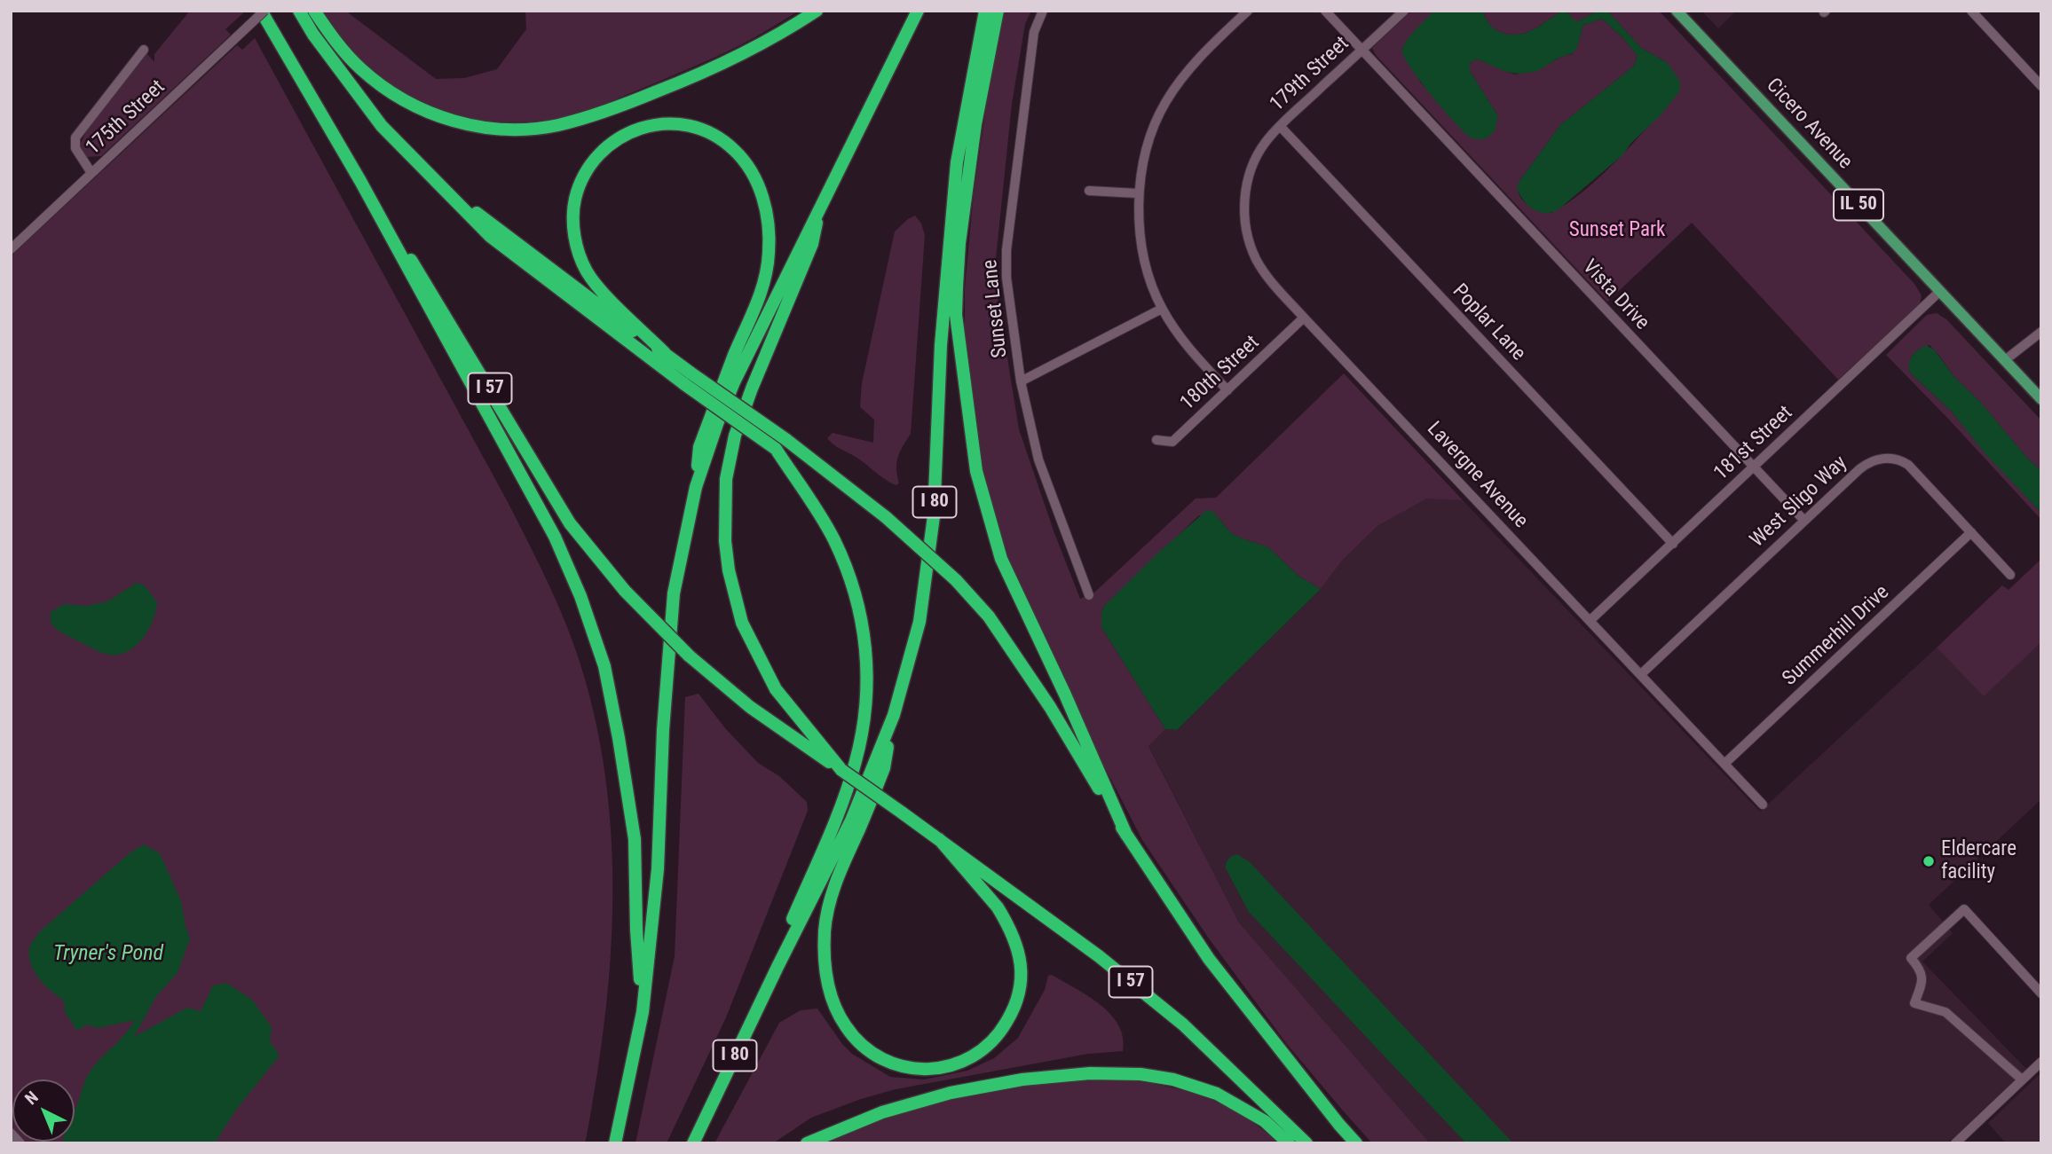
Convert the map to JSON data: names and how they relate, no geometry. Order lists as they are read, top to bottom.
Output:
{
  "streets": {
    "highway": ["I 57", "I 80"],
    "main road": ["Cicero Avenue", "IL 50"],
    "street": [
      "179th Street",
      "175th Street",
      "Vista Drive",
      "Sunset Lane",
      "Poplar Lane",
      "180th Street",
      "181st Street",
      "Lavergne Avenue",
      "West Sligo Way",
      "Summerhill Drive"
    ]
  },
  "crossings": [
    ["179th Street", "Vista Drive"],
    ["179th Street", "Poplar Lane"],
    ["179th Street", "Lavergne Avenue"],
    ["175th Street", "I 57"],
    ["Cicero Avenue", "181st Street"],
    ["Vista Drive", "181st Street"],
    ["Vista Drive", "West Sligo Way"],
    ["Poplar Lane", "181st Street"],
    ["180th Street", "Lavergne Avenue"],
    ["181st Street", "Lavergne Avenue"],
    ["Lavergne Avenue", "West Sligo Way"],
    ["Lavergne Avenue", "Summerhill Drive"],
    ["West Sligo Way", "Summerhill Drive"]
  ],
  "water": ["Tryner's Pond"],
  "parks": ["Sunset Park"],
  "places": ["Eldercare facility"],
  "north": "top left"
}
